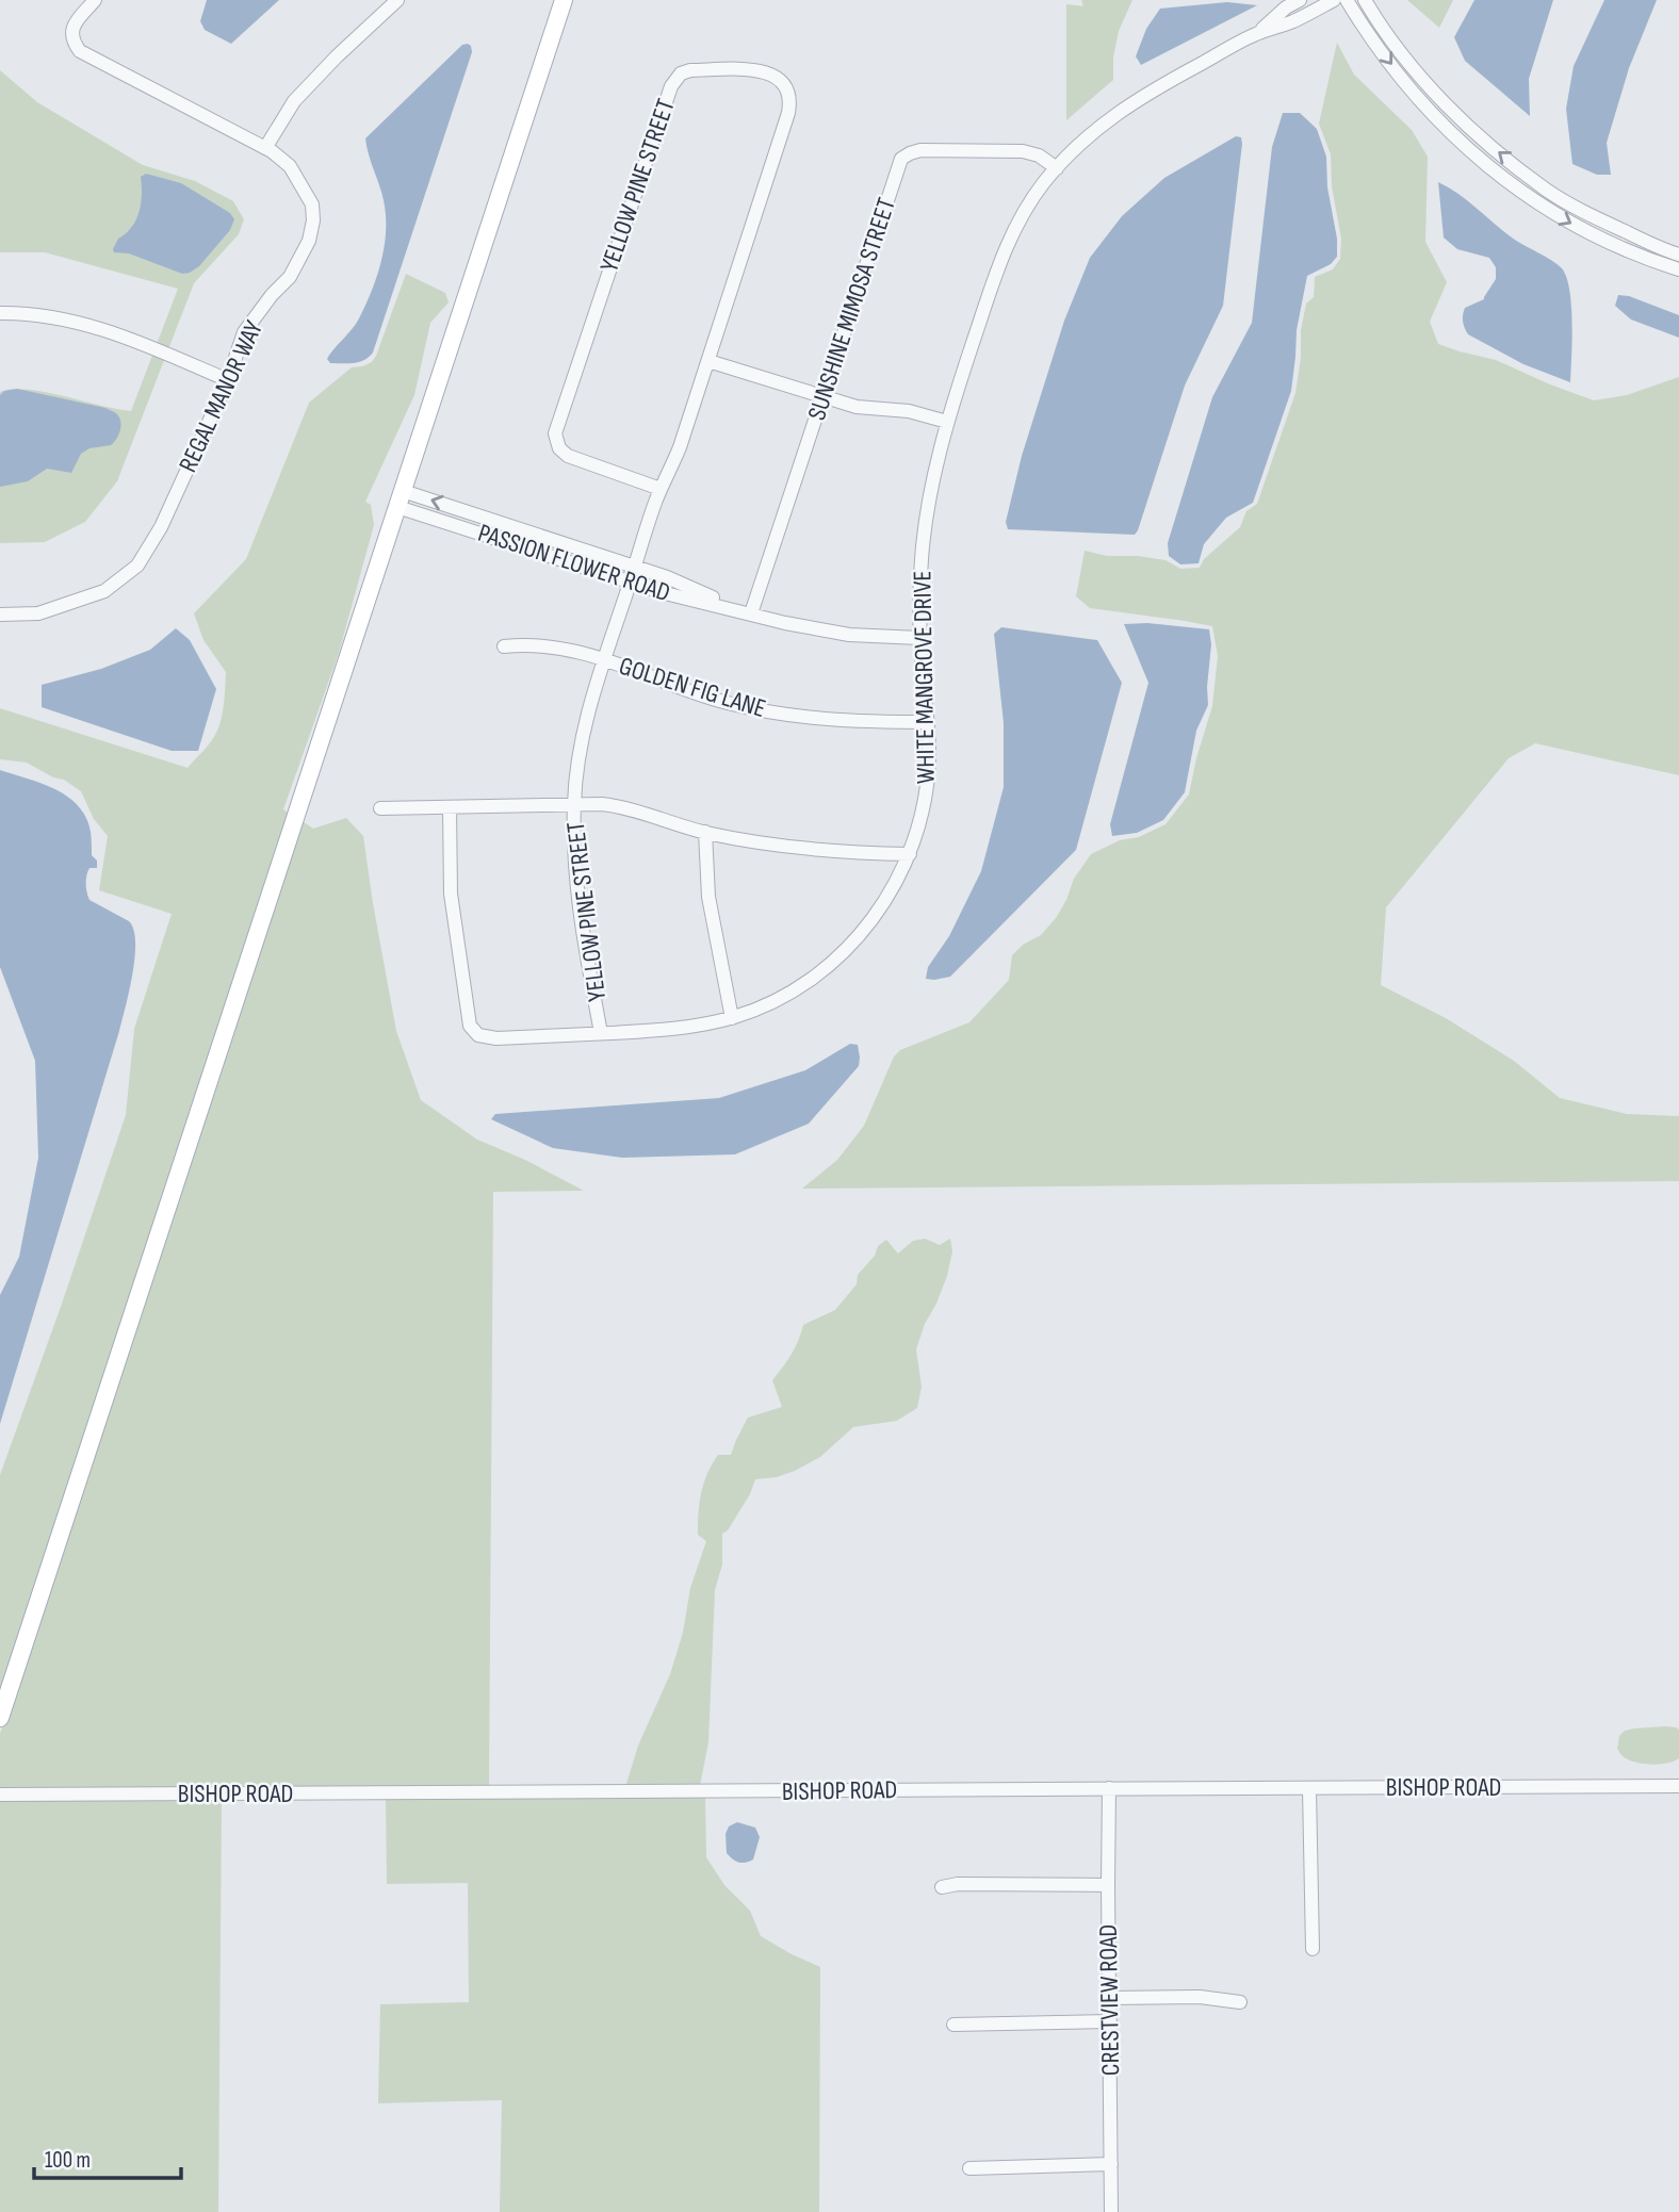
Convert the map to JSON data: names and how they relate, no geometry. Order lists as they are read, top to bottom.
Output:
{
  "streets": {
    "street": [
      "YELLOW PINE STREET",
      "SUNSHINE MIMOSA STREET",
      "REGAL MANOR WAY",
      "PASSION FLOWER ROAD",
      "WHITE MANGROVE DRIVE",
      "GOLDEN FIG LANE",
      "BISHOP ROAD",
      "CRESTVIEW ROAD"
    ]
  },
  "crossings": [
    ["YELLOW PINE STREET", "PASSION FLOWER ROAD"],
    ["YELLOW PINE STREET", "WHITE MANGROVE DRIVE"],
    ["YELLOW PINE STREET", "GOLDEN FIG LANE"],
    ["SUNSHINE MIMOSA STREET", "PASSION FLOWER ROAD"],
    ["SUNSHINE MIMOSA STREET", "WHITE MANGROVE DRIVE"],
    ["PASSION FLOWER ROAD", "WHITE MANGROVE DRIVE"],
    ["WHITE MANGROVE DRIVE", "GOLDEN FIG LANE"],
    ["BISHOP ROAD", "CRESTVIEW ROAD"]
  ],
  "scale_bar": "100 m"
}
